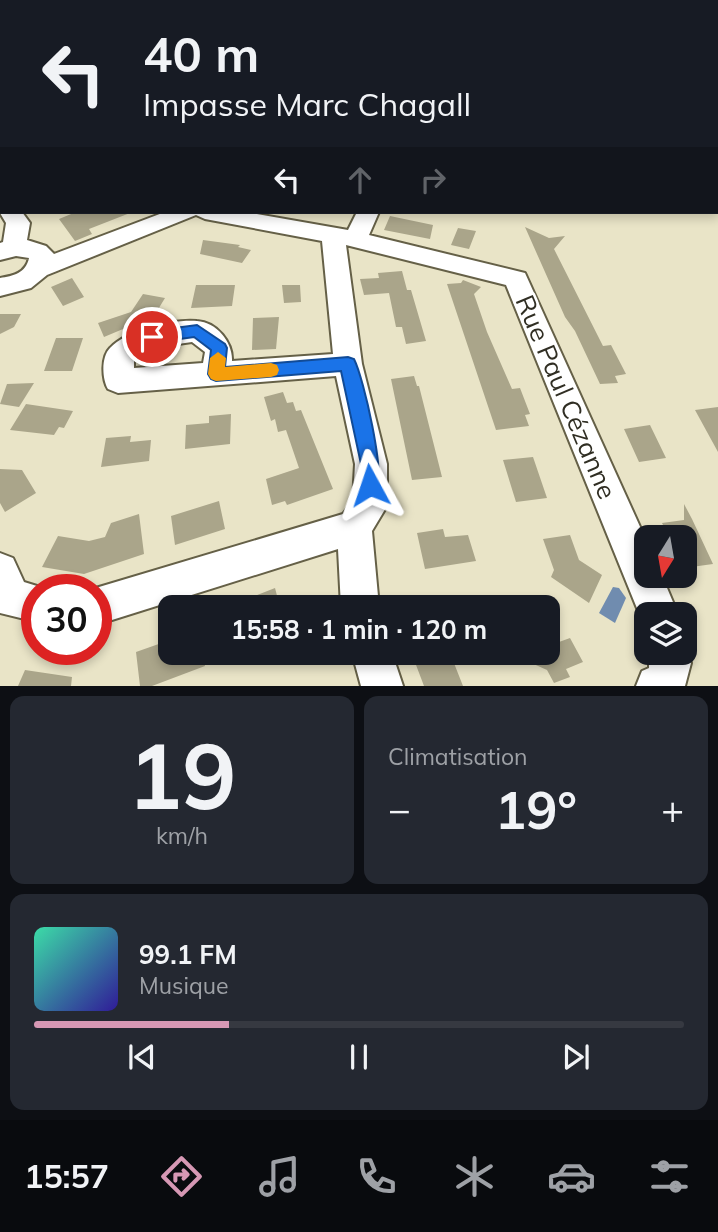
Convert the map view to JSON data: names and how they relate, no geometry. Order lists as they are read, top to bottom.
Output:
{
  "streets": {
    "street": ["Rue Paul Cézanne"]
  },
  "north": "bottom",
  "page": {
    "turn": ["40 m", "Impasse Marc Chagall"],
    "limit": "30",
    "trip": "15:58 · 1 min · 120 m",
    "tile": [
      ["19", "km/h"],
      "Climatisation"
    ],
    "heat": ["−", "19°", "+"],
    "song": ["99.1 FM", "Musique"],
    "tabs": "15:57"
  }
}
